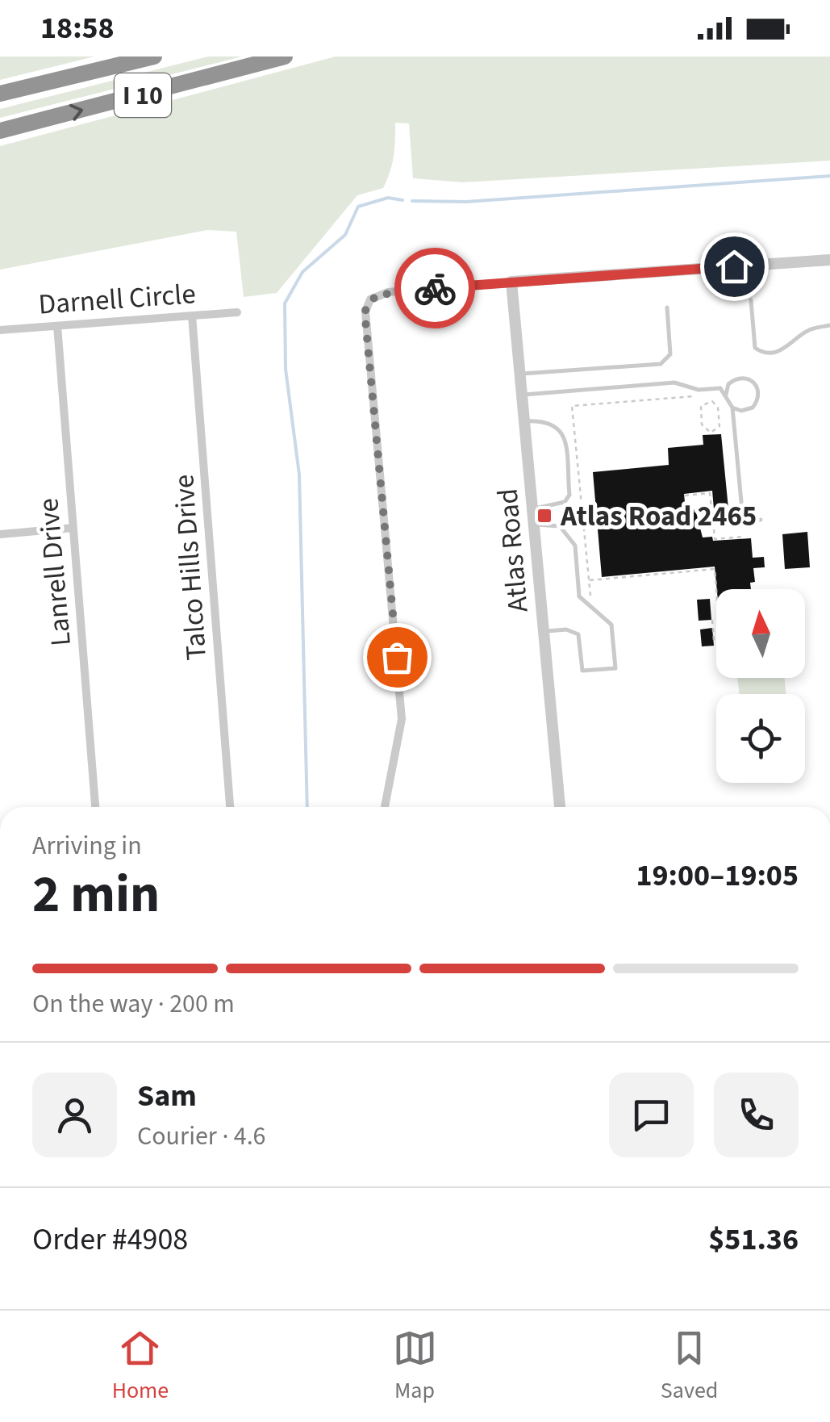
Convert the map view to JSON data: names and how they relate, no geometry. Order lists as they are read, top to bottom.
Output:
{
  "streets": {
    "highway": ["I 10"],
    "street": [
      "Darnell Circle",
      "Atlas Road",
      "Talco Hills Drive",
      "Lanrell Drive"
    ]
  },
  "crossings": [
    ["Darnell Circle", "Talco Hills Drive"],
    ["Darnell Circle", "Lanrell Drive"]
  ],
  "places": {
    "transit": ["Atlas Road 2465"]
  },
  "north": "top",
  "page": {
    "status": "18:58",
    "heading": ["2 min", "Arriving in", "19:00–19:05"],
    "panel": [
      "Sam",
      "Courier · 4.6",
      "Order #4908",
      "$51.36"
    ],
    "bar": "On the way · 200 m",
    "tabs": ["Home", "Map", "Saved"]
  }
}
